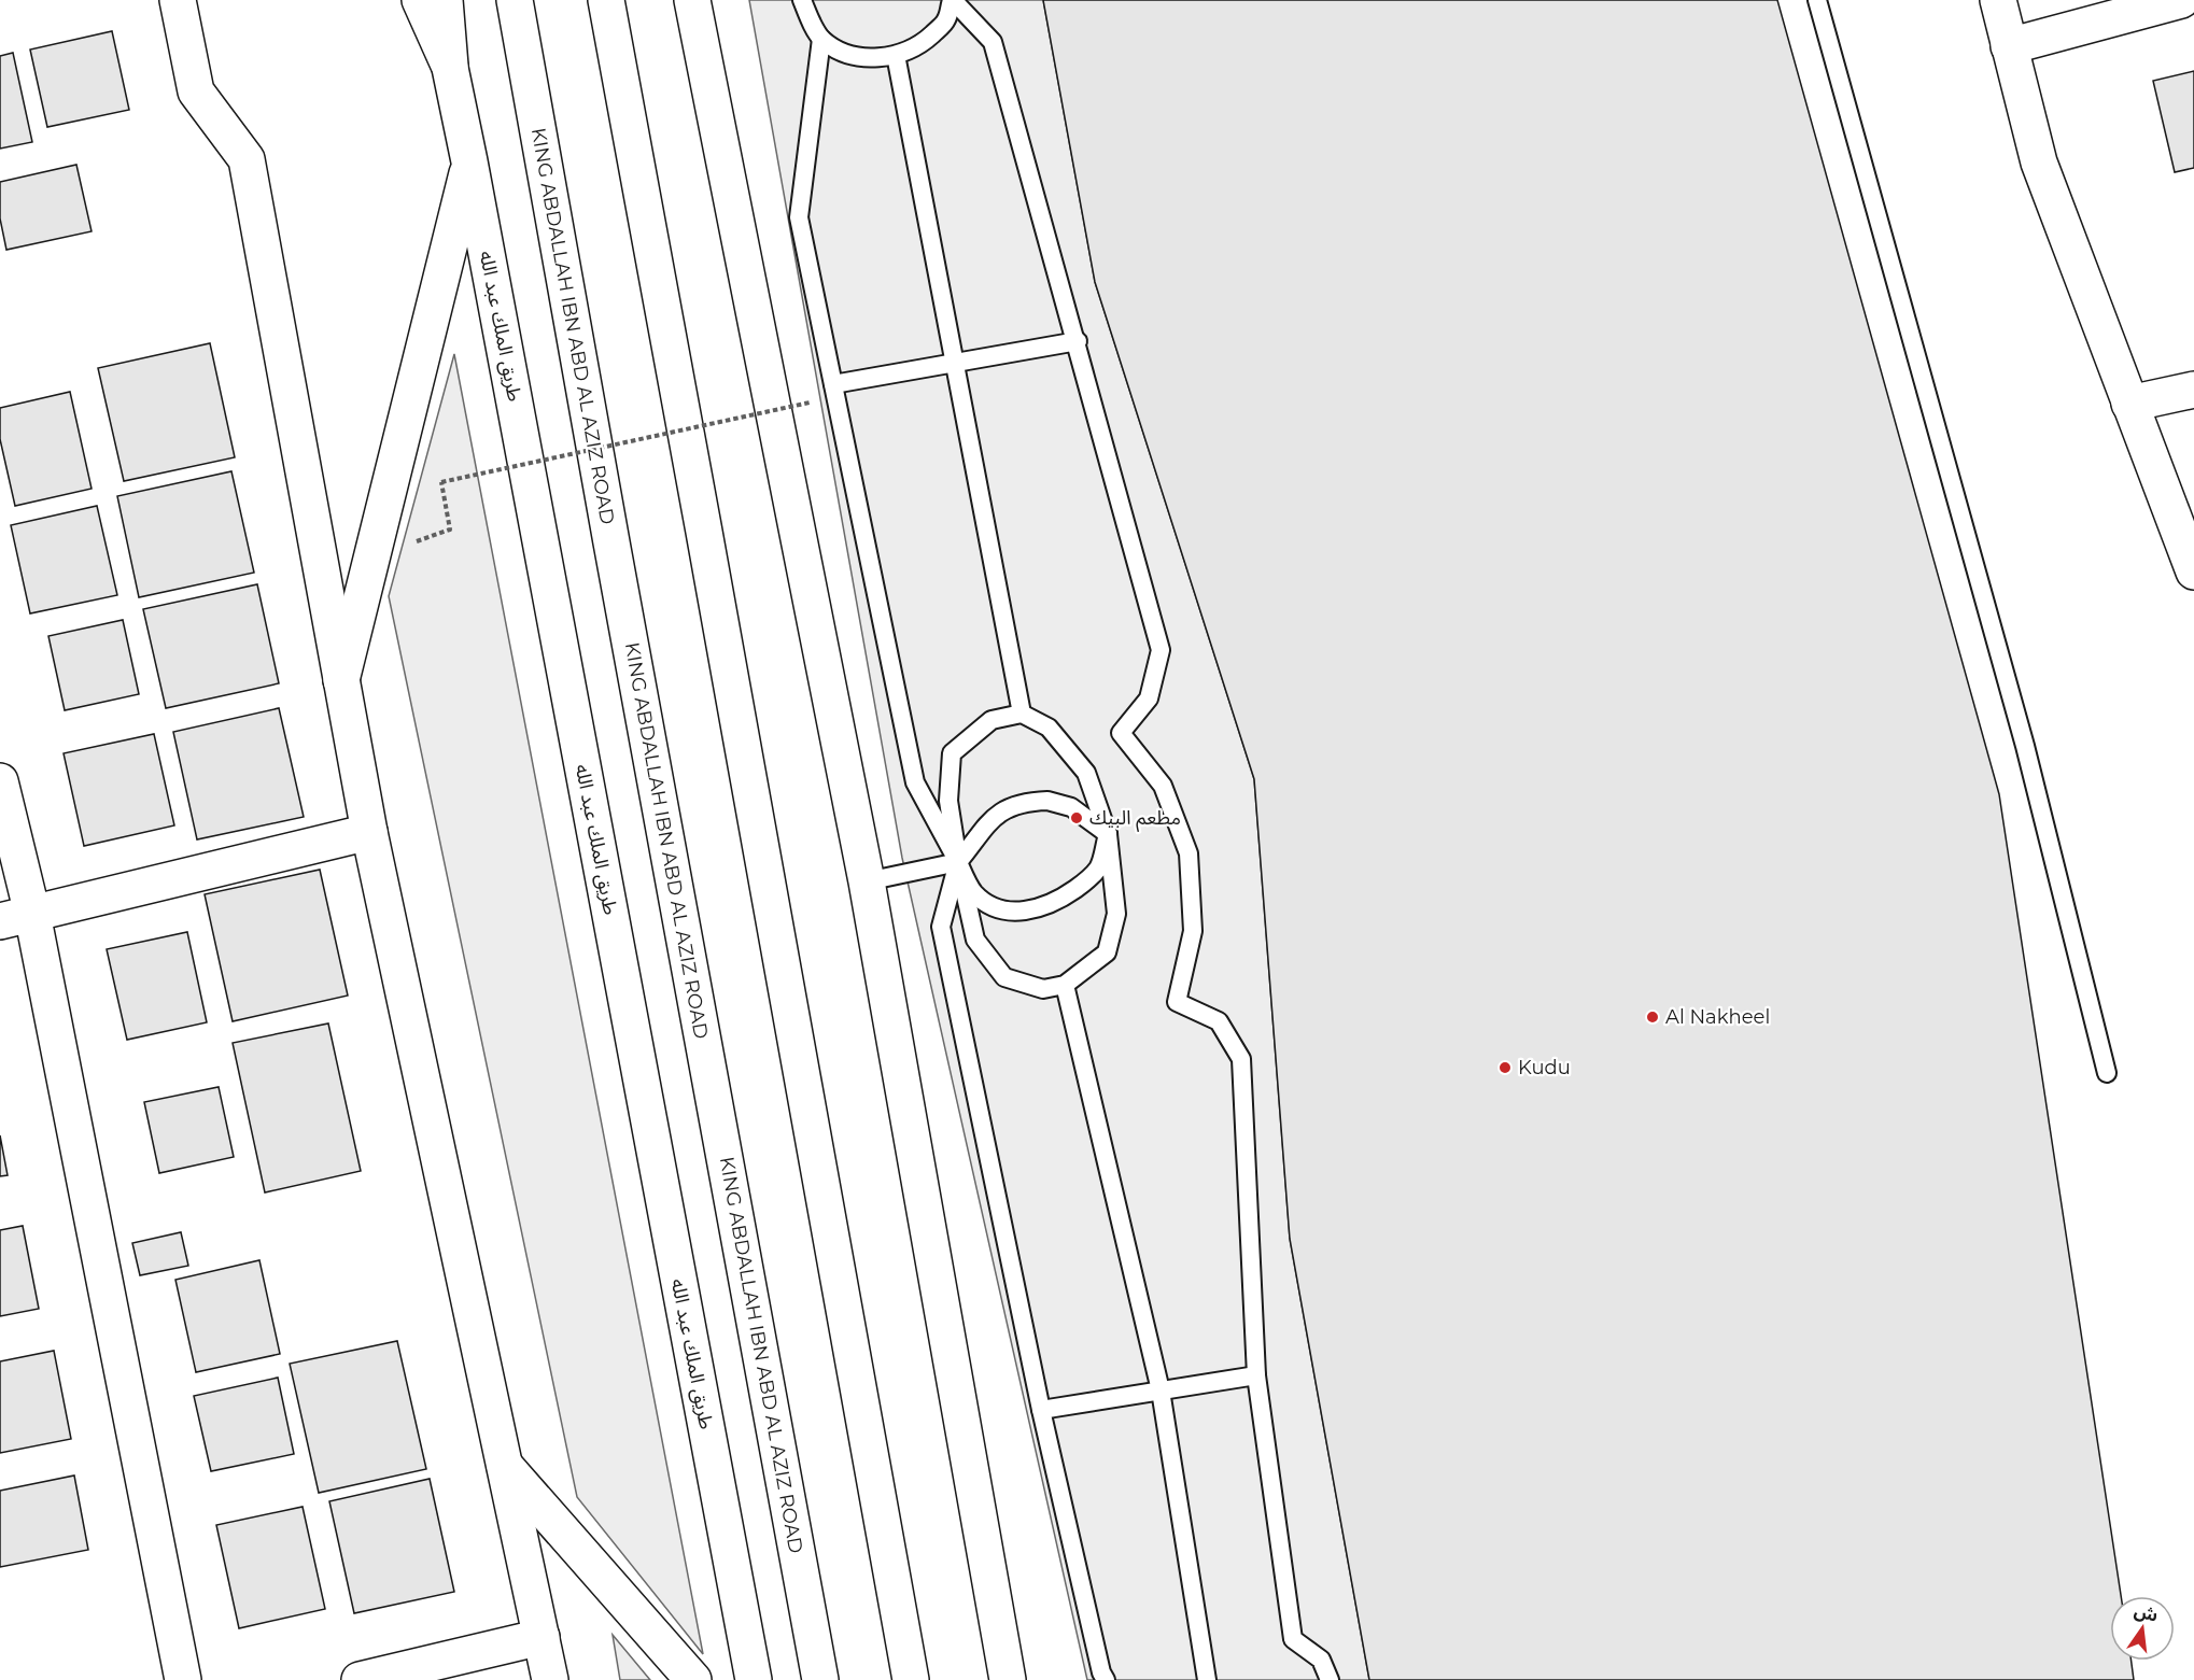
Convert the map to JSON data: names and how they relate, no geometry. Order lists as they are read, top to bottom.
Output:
{
  "streets": {
    "main road": ["طريق الملك عبد الله", "KING ABDALLAH IBN ABD AL AZIZ ROAD"]
  },
  "places": ["مطعم البيك", "Al Nakheel", "Kudu"],
  "north": "top"
}
